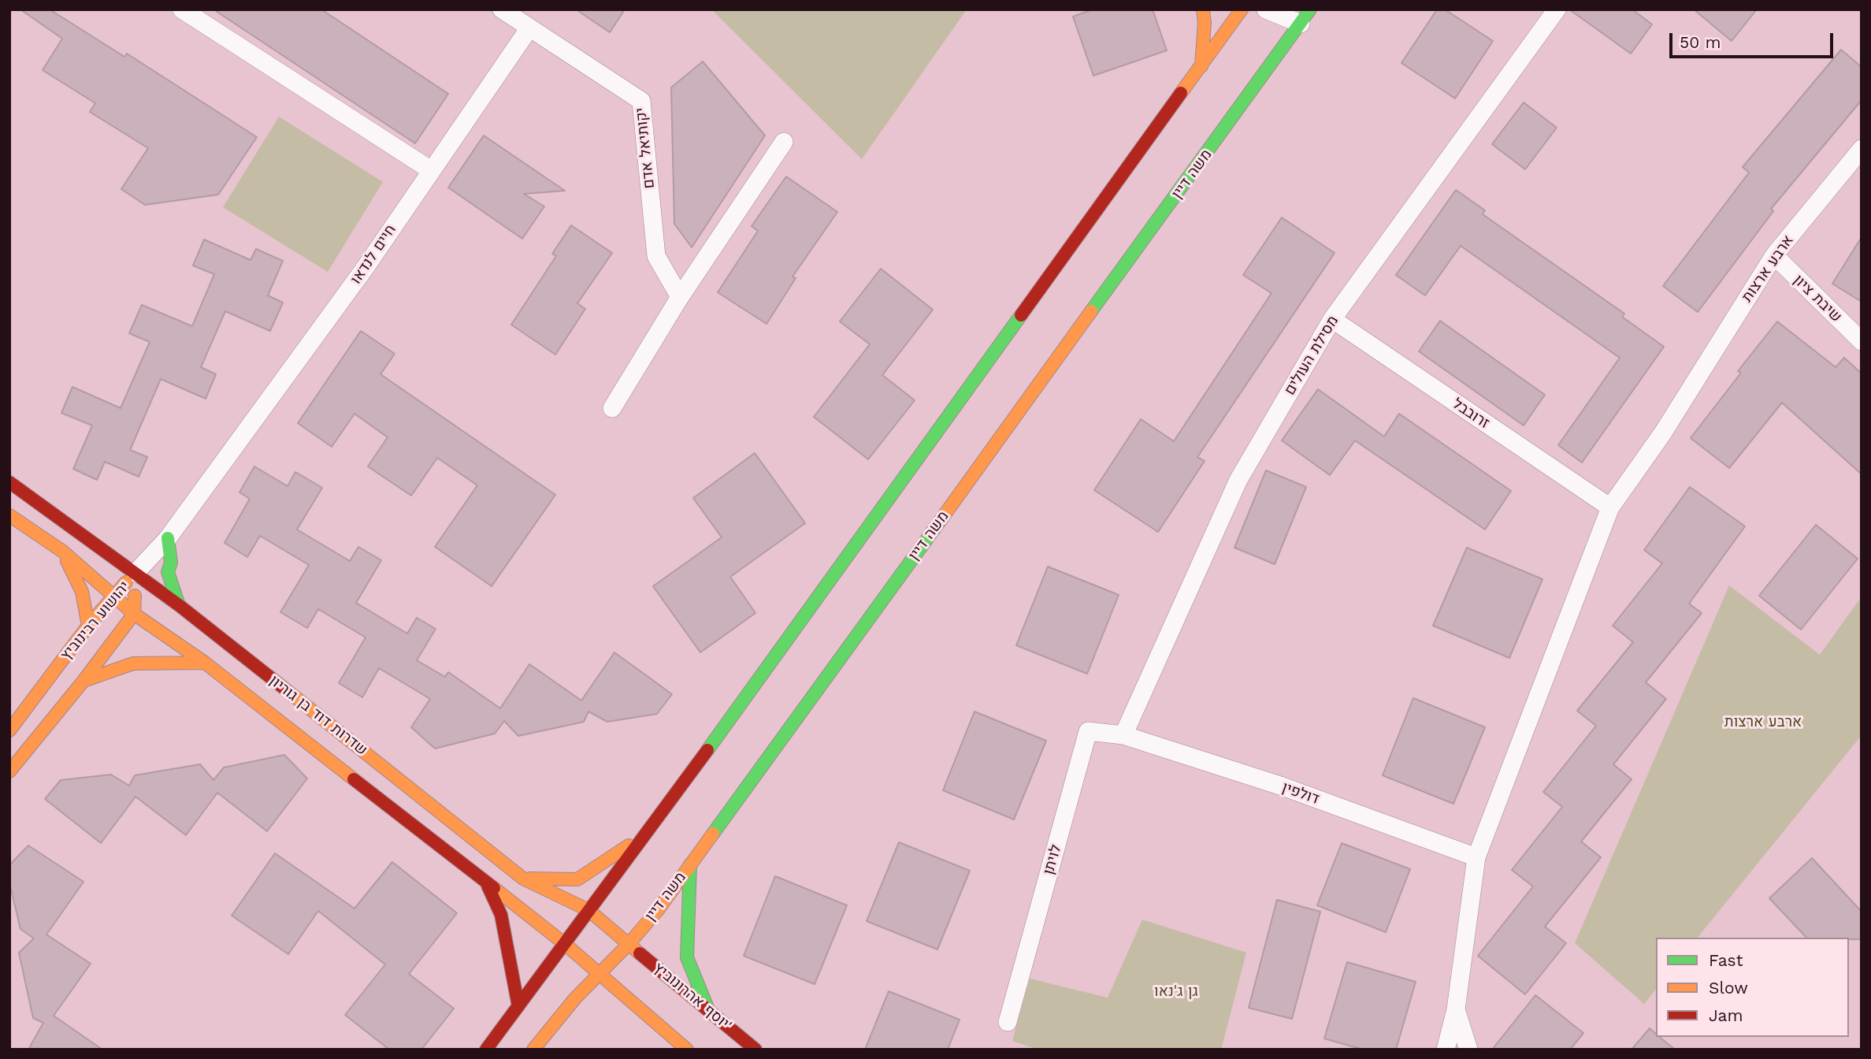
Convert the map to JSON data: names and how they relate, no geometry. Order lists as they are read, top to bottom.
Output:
{
  "streets": {
    "main road": [
      "משה דיין",
      "יהושוע רבינוביץ",
      "שדרות דוד בן גוריון",
      "יוסף אהרונוביץ'"
    ],
    "street": [
      "יקותיאל אדם",
      "חיים לנדאו",
      "ארבע ארצות",
      "שיבת ציון",
      "מסילת העולים",
      "זרובבל",
      "דולפין",
      "לויתן"
    ]
  },
  "crossings": [
    ["משה דיין", "שדרות דוד בן גוריון"],
    ["משה דיין", "יוסף אהרונוביץ'"],
    ["חיים לנדאו", "יהושוע רבינוביץ"],
    ["חיים לנדאו", "שדרות דוד בן גוריון"],
    ["ארבע ארצות", "שיבת ציון"],
    ["ארבע ארצות", "זרובבל"],
    ["ארבע ארצות", "דולפין"],
    ["מסילת העולים", "זרובבל"],
    ["מסילת העולים", "דולפין"],
    ["מסילת העולים", "לויתן"],
    ["יהושוע רבינוביץ", "שדרות דוד בן גוריון"],
    ["שדרות דוד בן גוריון", "יוסף אהרונוביץ'"],
    ["דולפין", "לויתן"]
  ],
  "parks": ["ארבע ארצות", "גן ג'נאו"],
  "legend": ["Fast", "Slow", "Jam"],
  "scale_bar": "50 m"
}
